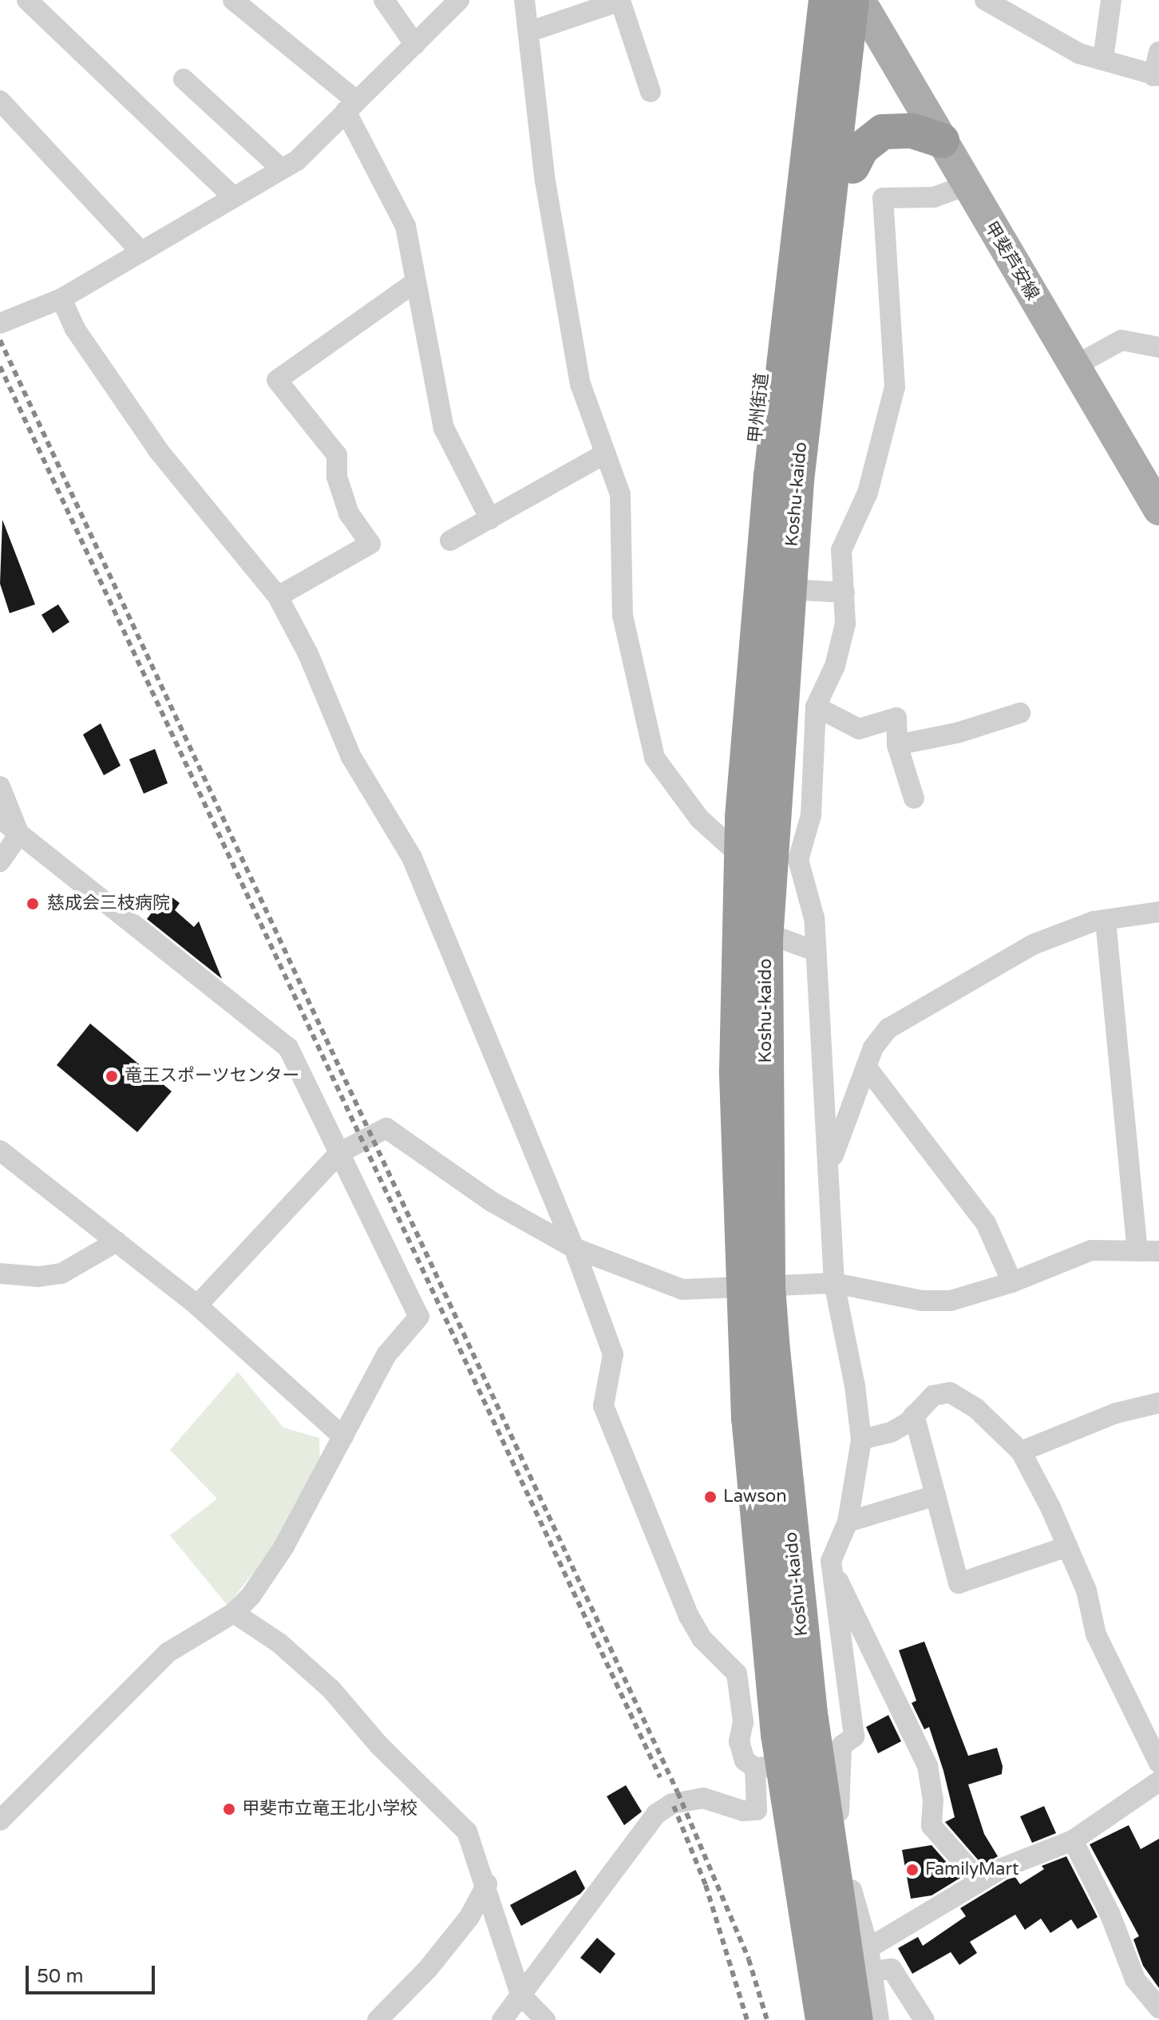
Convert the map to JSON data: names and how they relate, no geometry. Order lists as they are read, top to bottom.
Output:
{
  "streets": {
    "highway": ["甲州街道", "Koshu-kaido"],
    "main road": ["甲斐芦安線"]
  },
  "crossings": [
    ["甲斐芦安線", "Koshu-kaido"],
    ["甲州街道", "Koshu-kaido"]
  ],
  "places": [
    "慈成会三枝病院",
    "竜王スポーツセンター",
    "Lawson",
    "甲斐市立竜王北小学校",
    "FamilyMart"
  ],
  "scale_bar": "50 m"
}
